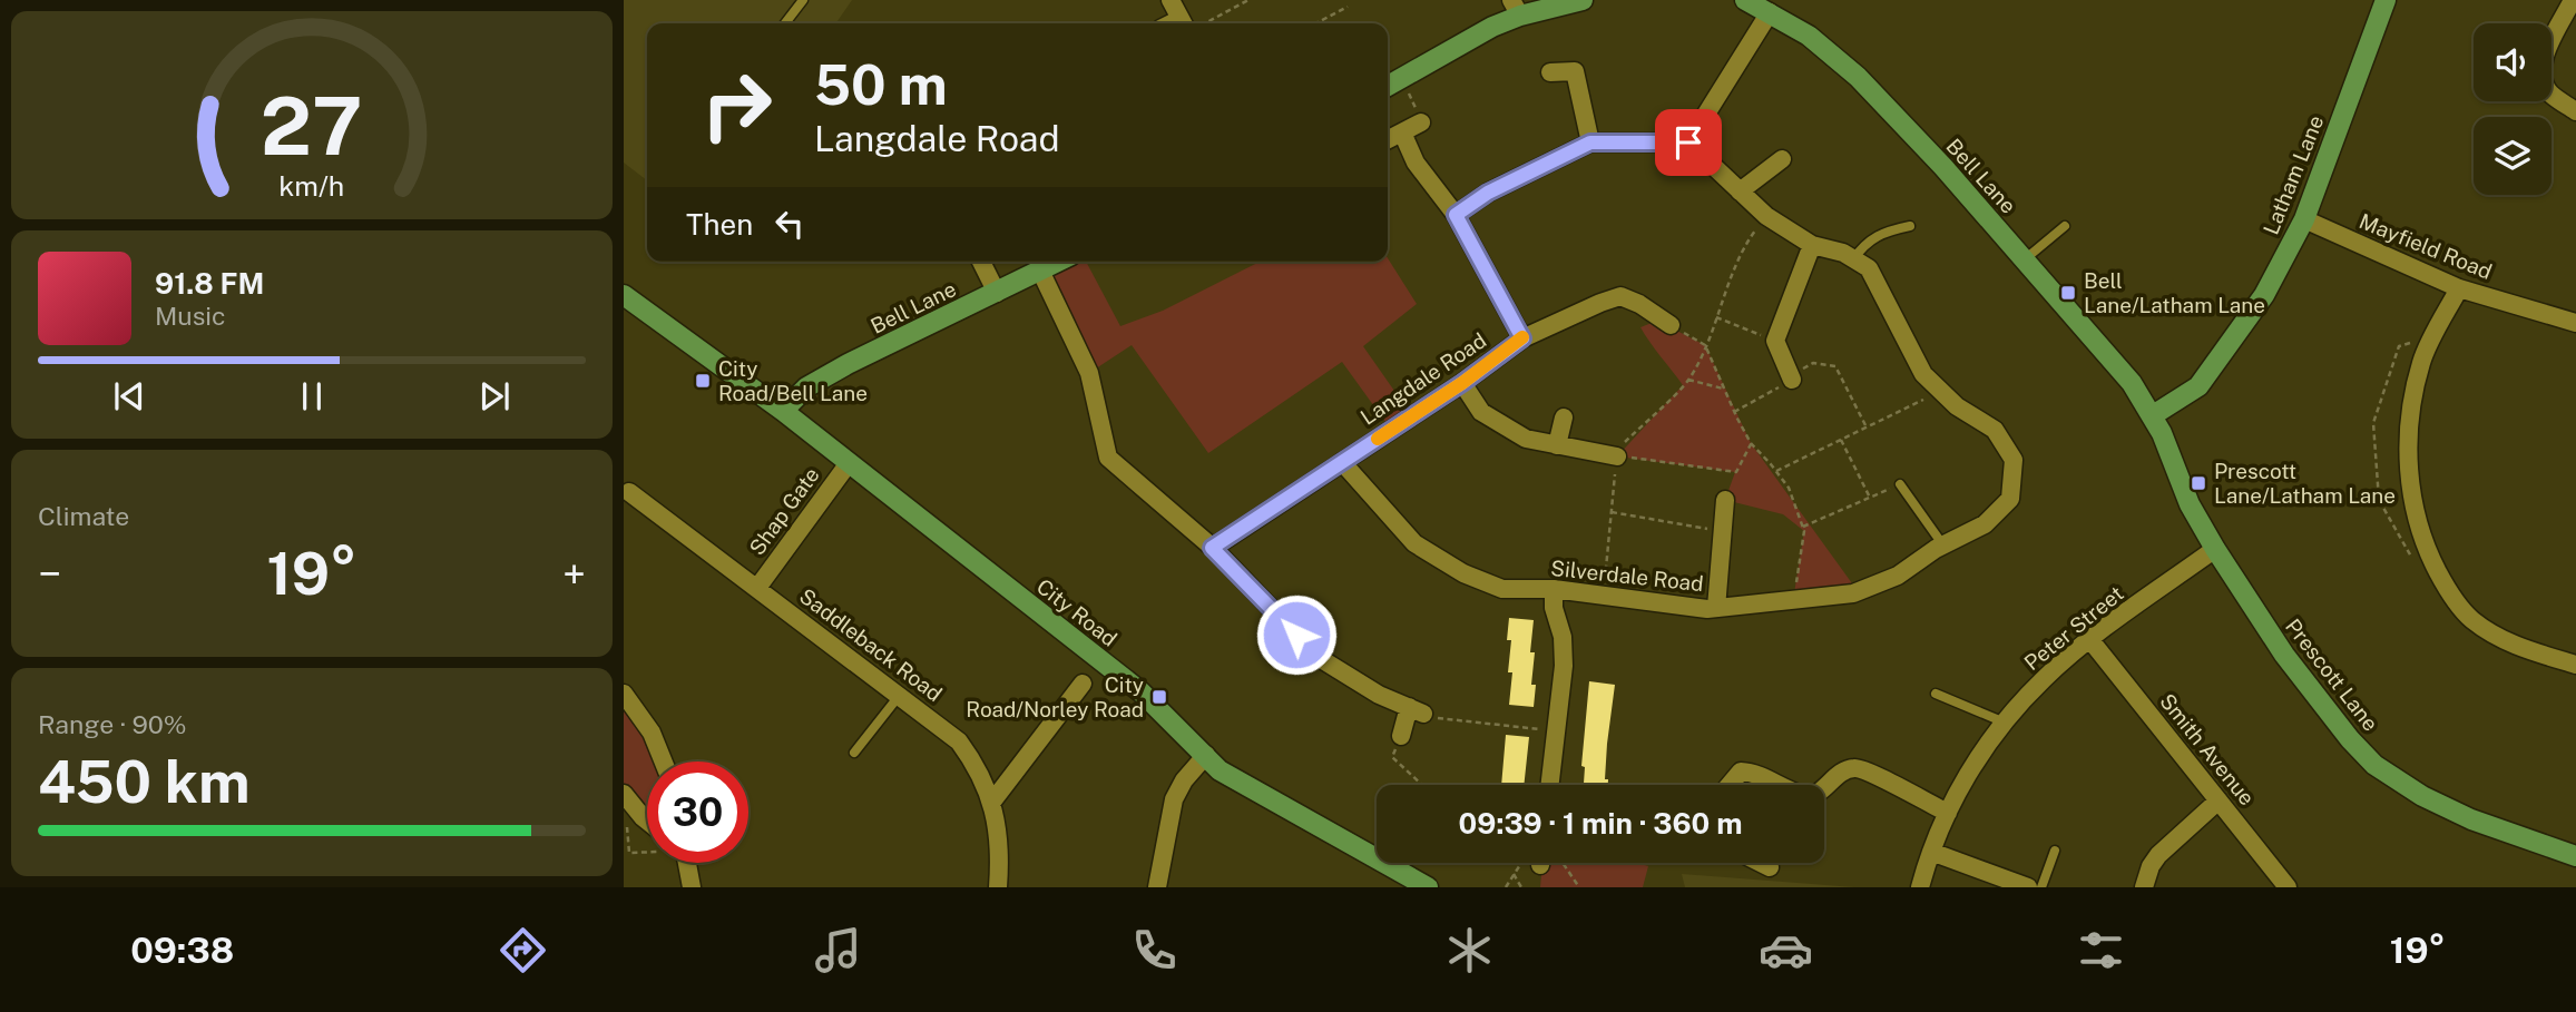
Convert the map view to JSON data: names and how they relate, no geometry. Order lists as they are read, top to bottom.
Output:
{
  "streets": {
    "street": [
      "Latham Lane",
      "Bell Lane",
      "Mayfield Road",
      "Langdale Road",
      "Shap Gate",
      "Silverdale Road",
      "City Road",
      "Peter Street",
      "Saddleback Road",
      "Prescott Lane",
      "Smith Avenue"
    ]
  },
  "crossings": [
    ["Latham Lane", "Bell Lane"],
    ["Latham Lane", "Mayfield Road"],
    ["Latham Lane", "Prescott Lane"],
    ["Bell Lane", "City Road"],
    ["Bell Lane", "Prescott Lane"],
    ["Langdale Road", "Silverdale Road"],
    ["Shap Gate", "City Road"],
    ["Shap Gate", "Saddleback Road"],
    ["Peter Street", "Prescott Lane"],
    ["Peter Street", "Smith Avenue"]
  ],
  "places": {
    "transit": [
      "Bell Lane/Latham Lane",
      "City Road/Bell Lane",
      "Prescott Lane/Latham Lane",
      "City Road/Norley Road"
    ]
  },
  "page": {
    "turn": ["50 m", "Langdale Road"],
    "then": "Then",
    "song": ["91.8 FM", "Music"],
    "tile": [
      "Climate",
      ["Range · 90%", "450 km"]
    ],
    "heat": ["−", "19°", "+"],
    "limit": "30",
    "trip": "09:39 · 1 min · 360 m",
    "tabs": ["09:38", "19°"],
    "gauge": ["27", "km/h"]
  }
}
